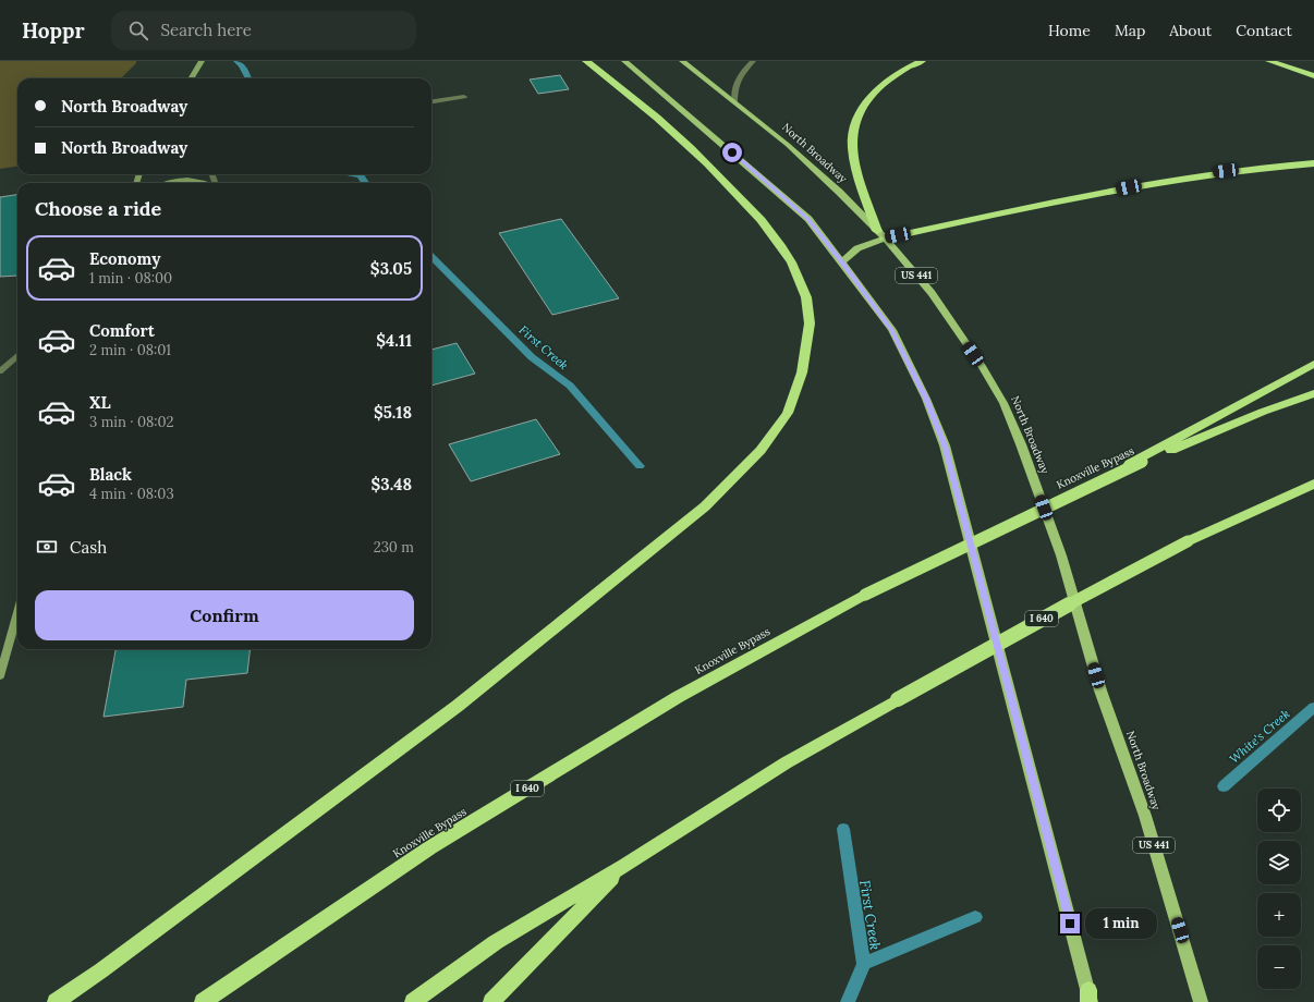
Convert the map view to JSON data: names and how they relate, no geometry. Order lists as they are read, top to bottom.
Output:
{
  "streets": {
    "highway": ["Knoxville Bypass", "I 640"],
    "main road": ["North Broadway", "US 441"]
  },
  "water": ["First Creek", "White's Creek"],
  "page": {
    "header": "Hoppr",
    "search": "Search here",
    "nav": [
      "Home",
      "Map",
      "About",
      "Contact"
    ],
    "banner": ["North Broadway", "North Broadway"],
    "heading": "Choose a ride",
    "list": [
      {
        "name": "Economy",
        "note": "1 min · 08:00",
        "value": "$3.05"
      },
      {
        "name": "Comfort",
        "note": "2 min · 08:01",
        "value": "$4.11"
      },
      {
        "name": "XL",
        "note": "3 min · 08:02",
        "value": "$5.18"
      },
      {
        "name": "Black",
        "note": "4 min · 08:03",
        "value": "$3.48"
      }
    ],
    "pay": ["Cash", "230 m"],
    "buttons": "Confirm",
    "map_buttons": ["+", "−"],
    "bubble": "1 min"
  }
}
